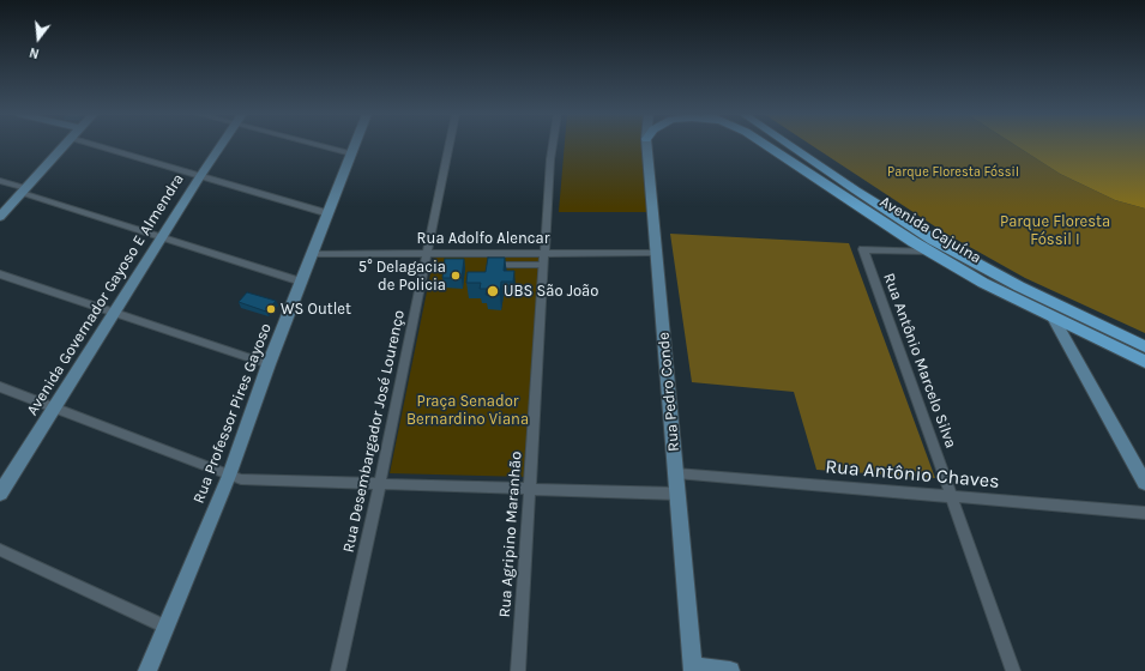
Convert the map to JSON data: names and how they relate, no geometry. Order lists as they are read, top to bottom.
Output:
{
  "streets": {
    "main road": [
      "Avenida Cajuína",
      "Avenida Governador Gayoso E Almendra",
      "Rua Pedro Conde",
      "Rua Professor Pires Gayoso"
    ],
    "street": [
      "Rua Adolfo Alencar",
      "Rua Antônio Marcelo Silva",
      "Rua Desembargador José Lourenço",
      "Rua Antônio Chaves",
      "Rua Agripino Maranhão"
    ]
  },
  "crossings": [
    ["Avenida Cajuína", "Rua Antônio Marcelo Silva"],
    ["Rua Adolfo Alencar", "Rua Pedro Conde"],
    ["Rua Adolfo Alencar", "Rua Professor Pires Gayoso"],
    ["Rua Adolfo Alencar", "Rua Desembargador José Lourenço"],
    ["Rua Adolfo Alencar", "Rua Agripino Maranhão"],
    ["Rua Antônio Marcelo Silva", "Rua Antônio Chaves"],
    ["Rua Pedro Conde", "Rua Antônio Chaves"]
  ],
  "parks": ["Parque Floresta Fóssil", "Parque Floresta Fóssil I", "Praça Senador Bernardino Viana"],
  "places": ["5° Delagacia de Policia", "UBS São João", "WS Outlet"],
  "north": "bottom"
}
